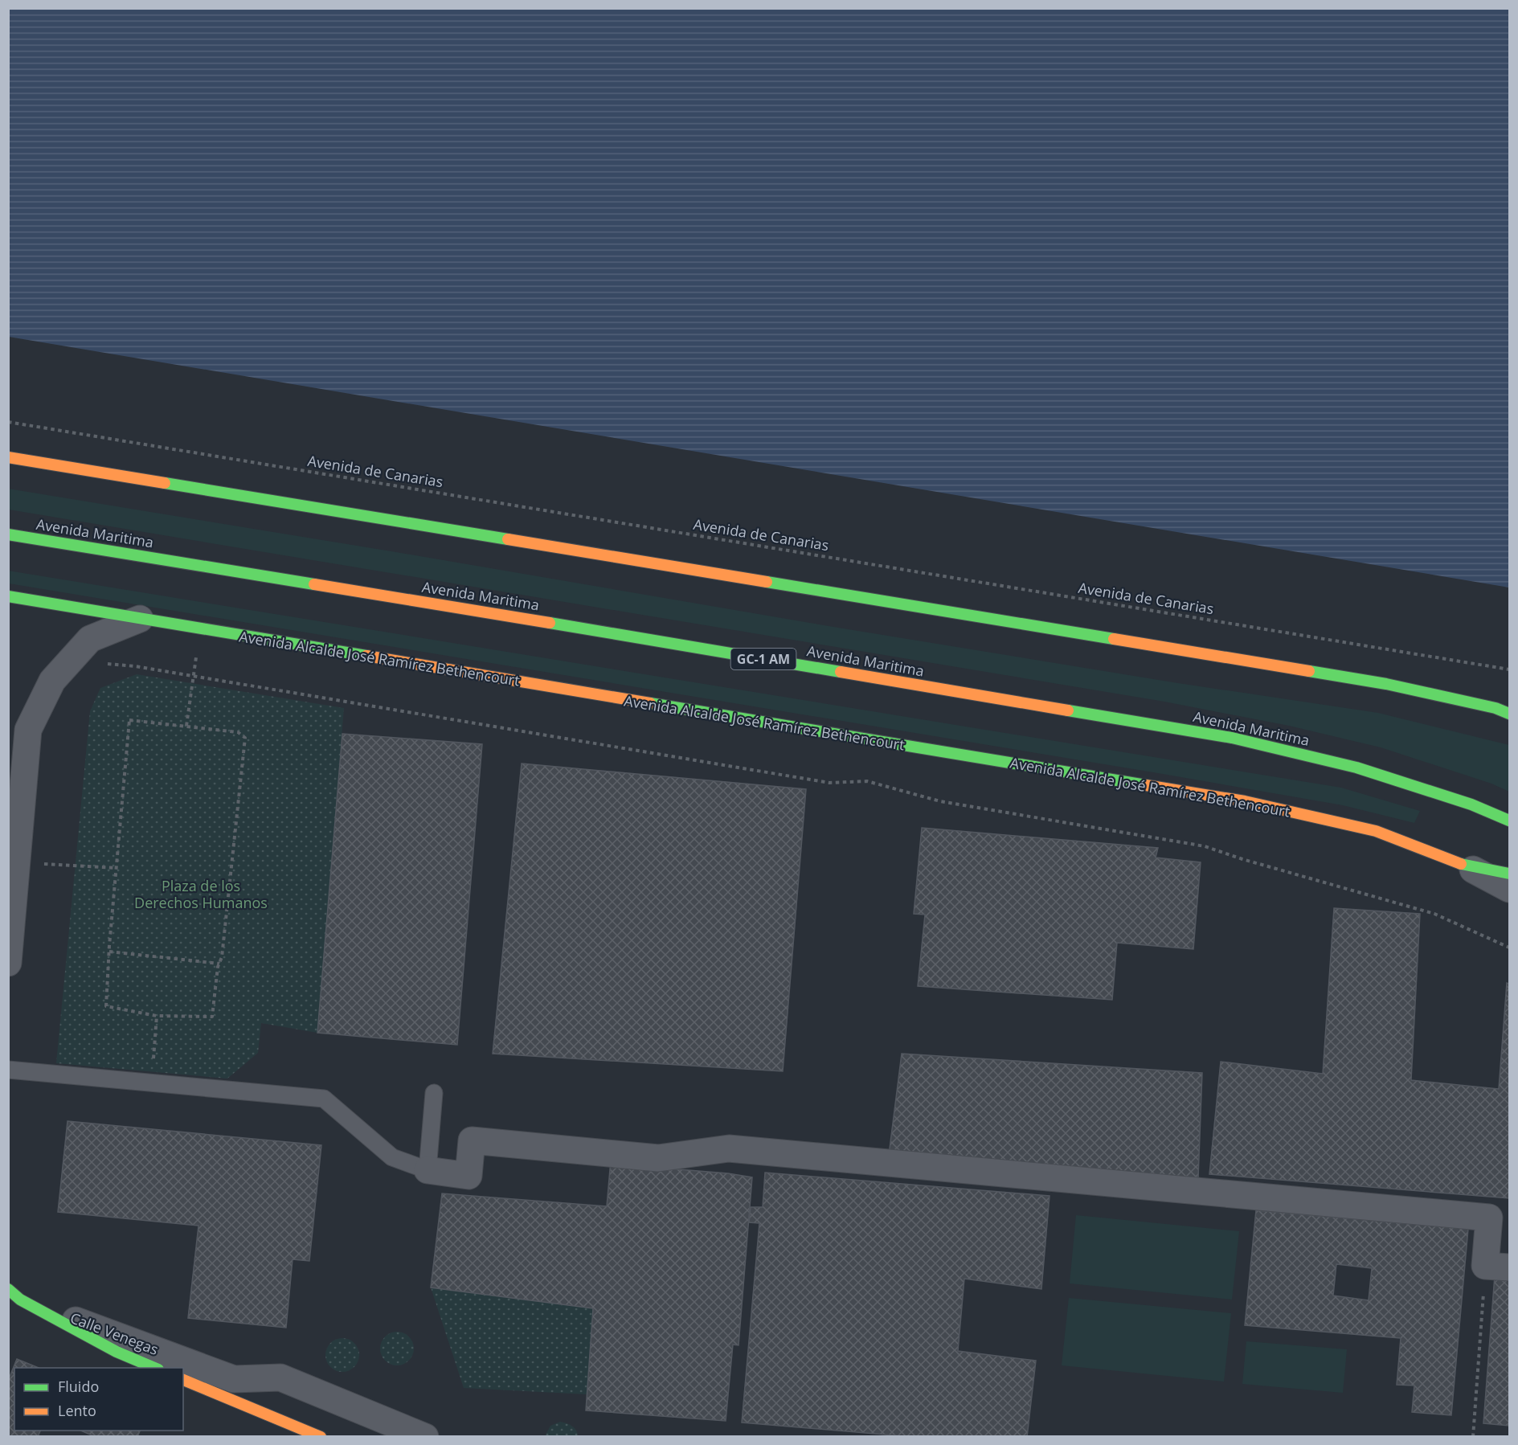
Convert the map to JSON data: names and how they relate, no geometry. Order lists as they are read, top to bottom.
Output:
{
  "streets": {
    "main road": [
      "Avenida Maritima",
      "Avenida Alcalde José Ramírez Bethencourt",
      "GC-1 AM",
      "Calle Venegas"
    ],
    "path": ["Avenida de Canarias"]
  },
  "parks": ["Plaza de los Derechos Humanos"],
  "legend": ["Fluido", "Lento"]
}
